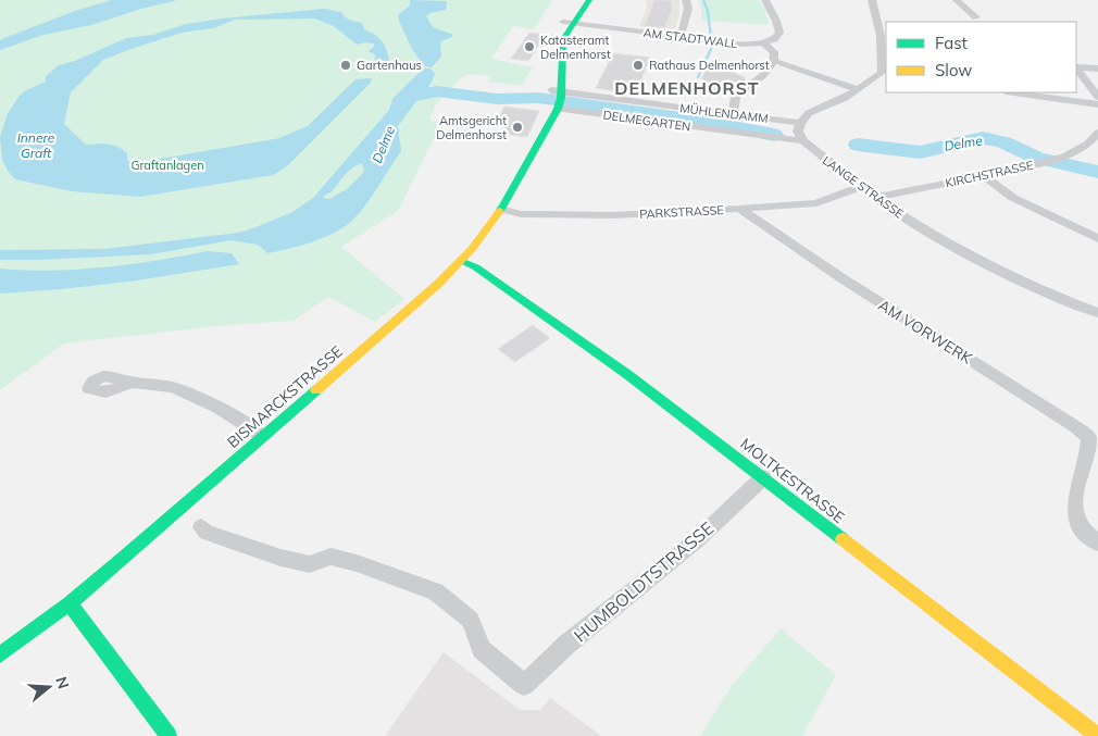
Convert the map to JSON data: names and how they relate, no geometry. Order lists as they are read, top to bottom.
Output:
{
  "streets": {
    "main road": ["BISMARCKSTRASSE", "MOLTKESTRASSE"],
    "street": [
      "AM STADTWALL",
      "MÜHLENDAMM",
      "DELMEGARTEN",
      "KIRCHSTRASSE",
      "LANGE STRASSE",
      "PARKSTRASSE",
      "AM VORWERK",
      "HUMBOLDTSTRASSE"
    ]
  },
  "crossings": [
    ["MÜHLENDAMM", "DELMEGARTEN"],
    ["MÜHLENDAMM", "BISMARCKSTRASSE"],
    ["DELMEGARTEN", "LANGE STRASSE"],
    ["DELMEGARTEN", "BISMARCKSTRASSE"],
    ["KIRCHSTRASSE", "LANGE STRASSE"],
    ["LANGE STRASSE", "PARKSTRASSE"],
    ["PARKSTRASSE", "AM VORWERK"],
    ["PARKSTRASSE", "BISMARCKSTRASSE"],
    ["BISMARCKSTRASSE", "MOLTKESTRASSE"],
    ["MOLTKESTRASSE", "HUMBOLDTSTRASSE"]
  ],
  "districts": ["DELMENHORST"],
  "water": ["Innere Graft", "Delme"],
  "parks": ["Graftanlagen"],
  "places": [
    "Katasteramt Delmenhorst",
    "Gartenhaus",
    "Rathaus Delmenhorst",
    "Amtsgericht Delmenhorst"
  ],
  "legend": ["Fast", "Slow"],
  "north": "right"
}
